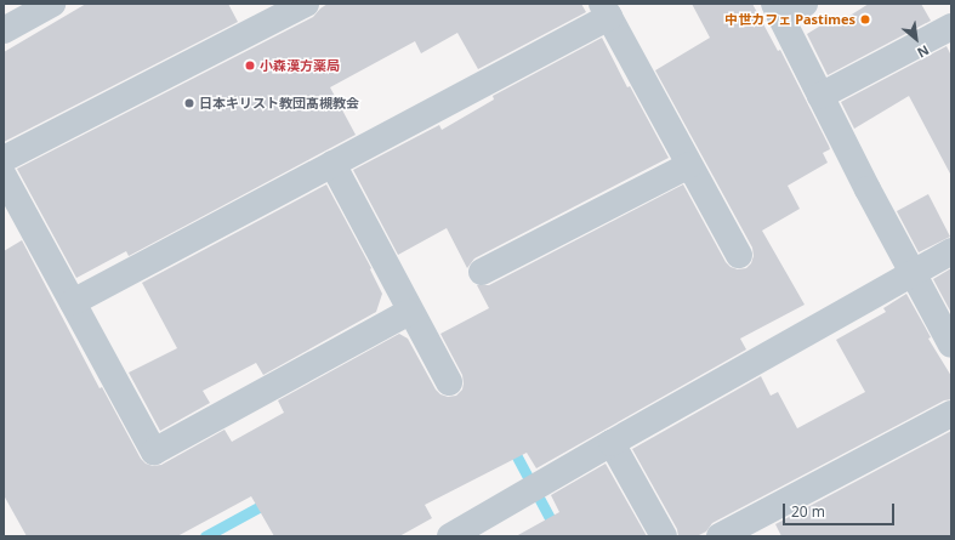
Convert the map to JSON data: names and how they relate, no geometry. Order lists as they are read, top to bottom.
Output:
{
  "places": ["中世カフェ Pastimes", "小森漢方薬局", "日本キリスト教団髙槻教会"],
  "scale_bar": "20 m",
  "north": "bottom right"
}
